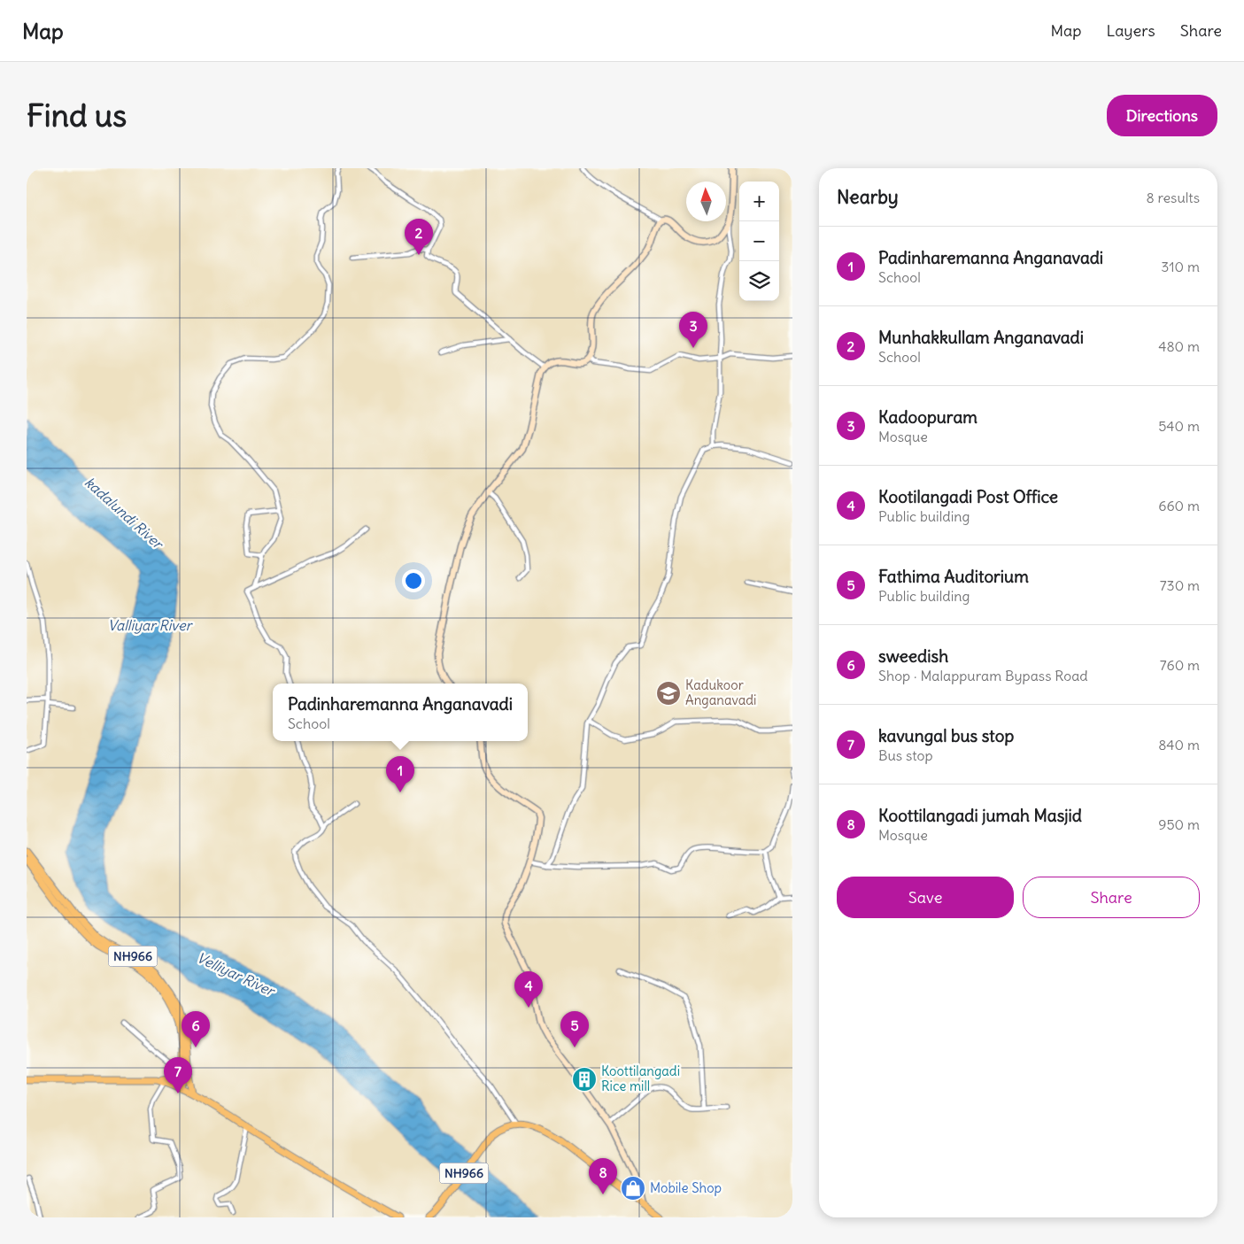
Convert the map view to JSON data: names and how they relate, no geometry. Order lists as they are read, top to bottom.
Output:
{
  "streets": {
    "highway": ["NH966"]
  },
  "water": ["kadalundi River", "Valliyar River", "Velliyar River"],
  "places": {
    "school or university": ["Kadukoor Anganavadi"],
    "building": ["Koottilangadi Rice mill"],
    "shop": ["Mobile Shop"]
  },
  "north": "top",
  "page": {
    "header": "Map",
    "nav": ["Map", "Layers", "Share"],
    "buttons": [
      "Directions",
      ["Save", "Share"]
    ],
    "title": "Find us",
    "heading": ["Nearby", "8 results"],
    "map_buttons": ["+", "−"],
    "pins": [
      "2",
      "3",
      "1",
      "4",
      "5",
      "6",
      "7",
      "8"
    ],
    "list": [
      {
        "mark": "1",
        "name": "Padinharemanna Anganavadi",
        "note": "School",
        "value": "310 m"
      },
      {
        "mark": "2",
        "name": "Munhakkullam Anganavadi",
        "note": "School",
        "value": "480 m"
      },
      {
        "mark": "3",
        "name": "Kadoopuram",
        "note": "Mosque",
        "value": "540 m"
      },
      {
        "mark": "4",
        "name": "Kootilangadi Post Office",
        "note": "Public building",
        "value": "660 m"
      },
      {
        "mark": "5",
        "name": "Fathima Auditorium",
        "note": "Public building",
        "value": "730 m"
      },
      {
        "mark": "6",
        "name": "sweedish",
        "note": "Shop · Malappuram Bypass Road",
        "value": "760 m"
      },
      {
        "mark": "7",
        "name": "kavungal bus stop",
        "note": "Bus stop",
        "value": "840 m"
      },
      {
        "mark": "8",
        "name": "Koottilangadi jumah Masjid",
        "note": "Mosque",
        "value": "950 m"
      }
    ],
    "popup": ["Padinharemanna Anganavadi", "School"]
  }
}
